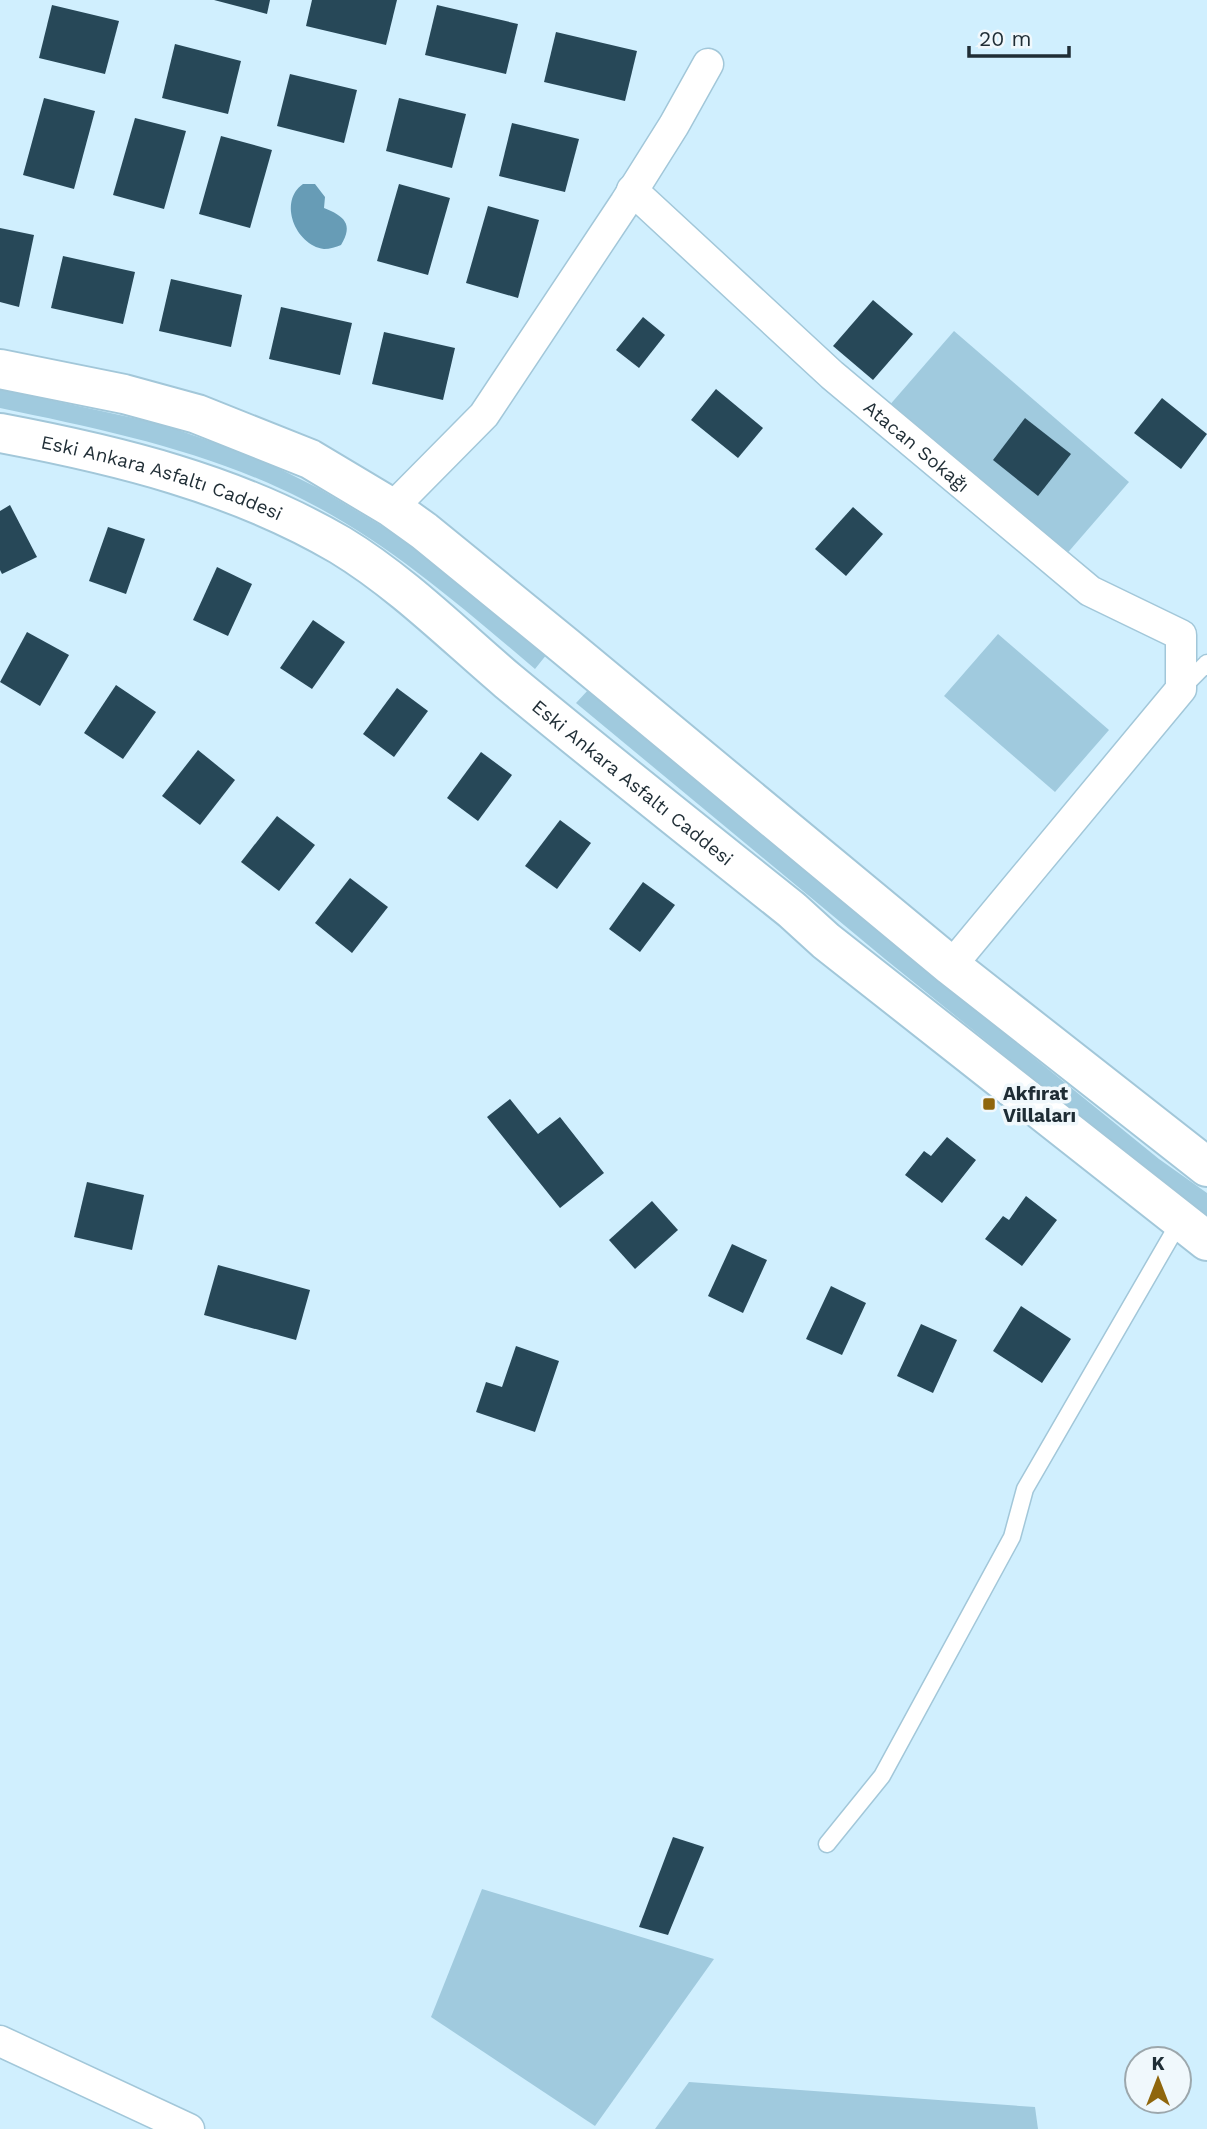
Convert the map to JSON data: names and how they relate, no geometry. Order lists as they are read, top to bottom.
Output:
{
  "streets": {
    "main road": ["Eski Ankara Asfaltı Caddesi"],
    "street": ["Atacan Sokağı"]
  },
  "places": {
    "transit": ["Akfırat Villaları"]
  },
  "scale_bar": "20 m",
  "north": "top"
}
